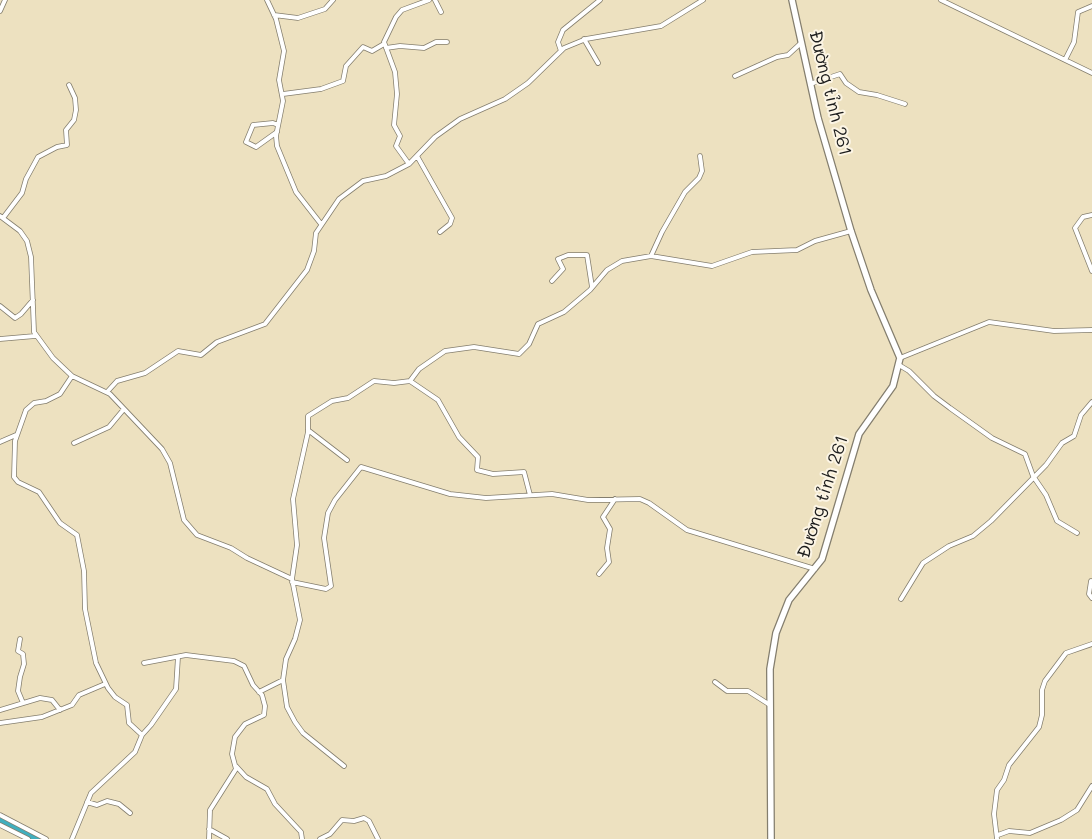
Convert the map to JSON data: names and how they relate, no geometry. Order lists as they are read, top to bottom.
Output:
{
  "streets": {
    "main road": ["Đường tỉnh 261"]
  }
}
